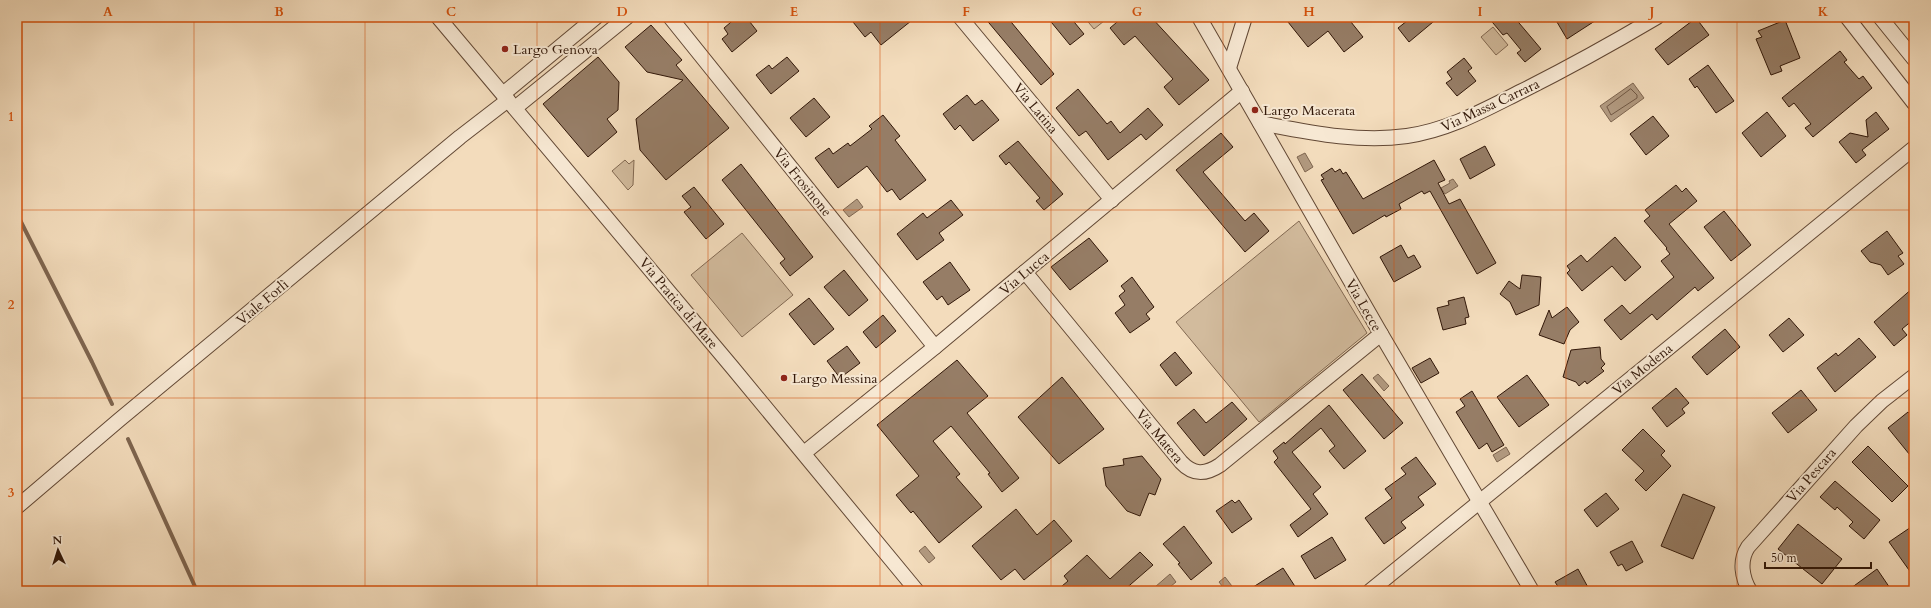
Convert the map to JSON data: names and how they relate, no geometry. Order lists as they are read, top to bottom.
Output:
{
  "streets": {
    "street": [
      "Via Massa Carrara",
      "Via Latina",
      "Via Frosinone",
      "Via Lucca",
      "Viale Forlì",
      "Via Pratica di Mare",
      "Via Lecce",
      "Via Modena",
      "Via Matera",
      "Via Pescara"
    ]
  },
  "crossings": [
    ["Via Massa Carrara", "Via Lecce"],
    ["Via Latina", "Via Lucca"],
    ["Via Frosinone", "Via Lucca"],
    ["Via Lucca", "Via Pratica di Mare"],
    ["Via Lucca", "Via Lecce"],
    ["Via Lucca", "Via Matera"],
    ["Viale Forlì", "Via Pratica di Mare"],
    ["Via Lecce", "Via Modena"],
    ["Via Lecce", "Via Matera"]
  ],
  "places": ["Largo Genova", "Largo Macerata", "Largo Messina"],
  "scale_bar": "50 m",
  "north": "top",
  "grid": {
    "columns": [
      "A",
      "B",
      "C",
      "D",
      "E",
      "F",
      "G",
      "H",
      "I",
      "J",
      "K"
    ],
    "rows": ["1", "2", "3"]
  }
}
